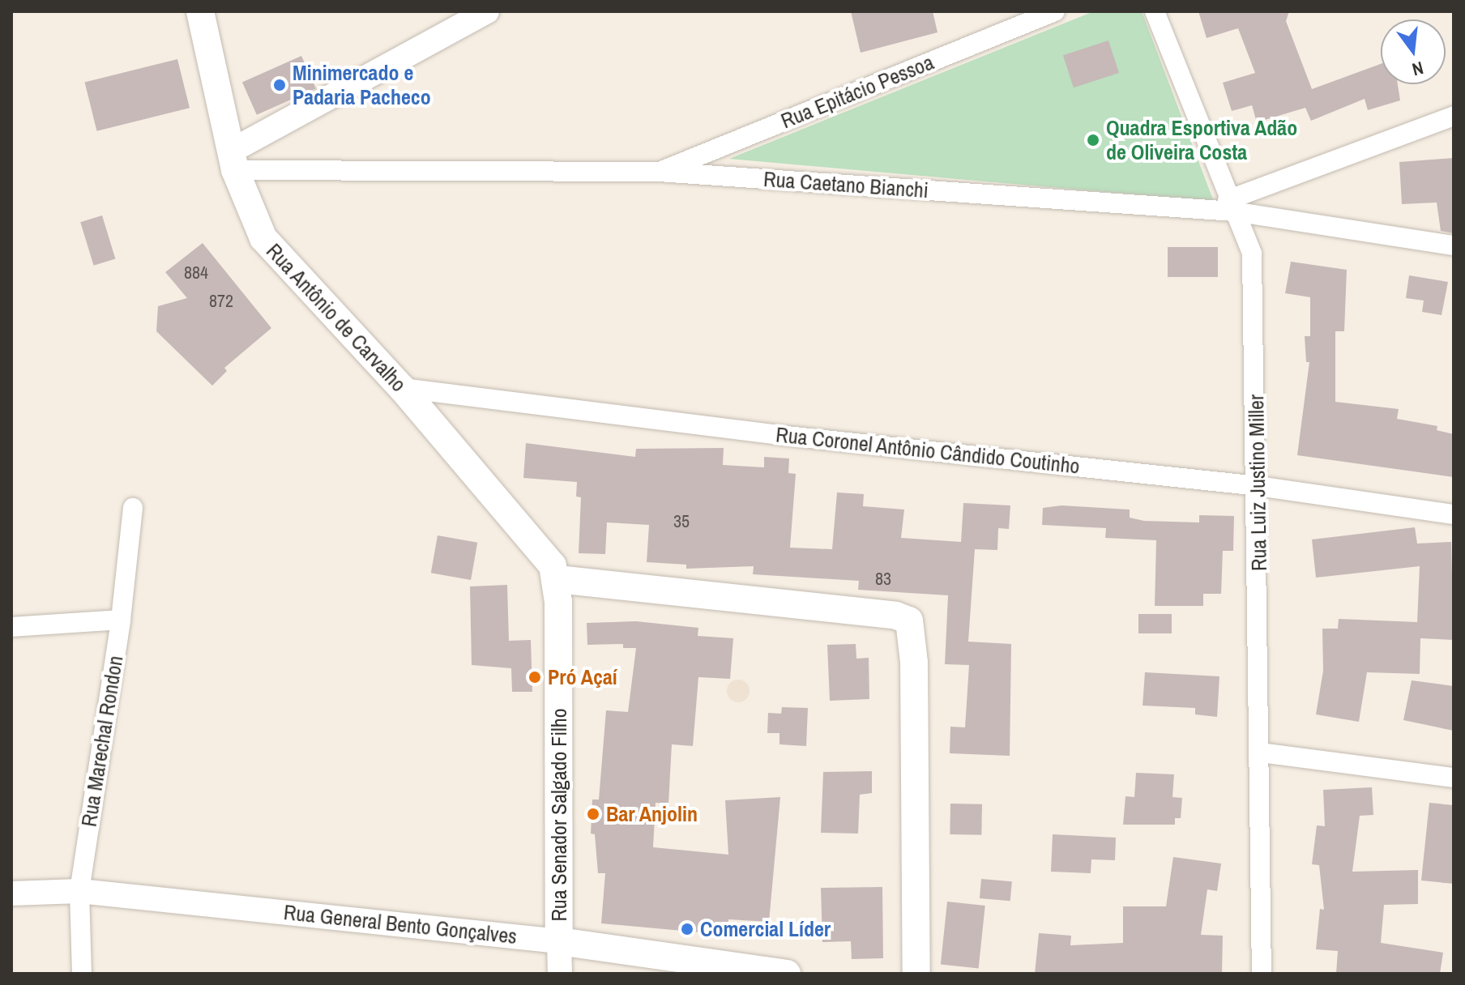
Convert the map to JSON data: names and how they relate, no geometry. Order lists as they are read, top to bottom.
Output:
{
  "streets": {
    "main road": ["Rua Antônio de Carvalho", "Rua Senador Salgado Filho", "Rua General Bento Gonçalves"],
    "street": [
      "Rua Epitácio Pessoa",
      "Rua Caetano Bianchi",
      "Rua Coronel Antônio Cândido Coutinho",
      "Rua Luiz Justino Miller",
      "Rua Marechal Rondon"
    ]
  },
  "crossings": [
    ["Rua Epitácio Pessoa", "Rua Caetano Bianchi"],
    ["Rua Caetano Bianchi", "Rua Antônio de Carvalho"],
    ["Rua Caetano Bianchi", "Rua Luiz Justino Miller"],
    ["Rua Antônio de Carvalho", "Rua Coronel Antônio Cândido Coutinho"],
    ["Rua Antônio de Carvalho", "Rua Senador Salgado Filho"],
    ["Rua Coronel Antônio Cândido Coutinho", "Rua Luiz Justino Miller"],
    ["Rua Marechal Rondon", "Rua General Bento Gonçalves"],
    ["Rua Senador Salgado Filho", "Rua General Bento Gonçalves"]
  ],
  "places": [
    "Minimercado e Padaria Pacheco",
    "Quadra Esportiva Adão de Oliveira Costa",
    "Pró Açaí",
    "Bar Anjolin",
    "Comercial Líder"
  ],
  "house_numbers": [
    "884",
    "872",
    "35",
    "83"
  ],
  "north": "bottom"
}
